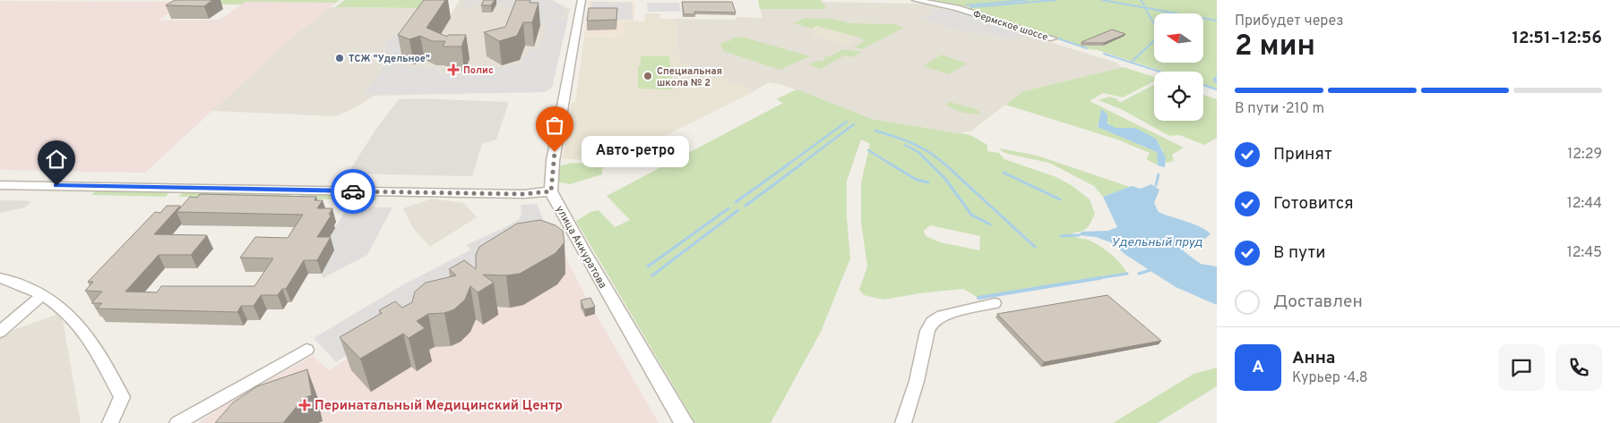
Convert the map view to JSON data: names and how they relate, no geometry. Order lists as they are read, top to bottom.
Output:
{
  "streets": {
    "street": ["Фермское шоссе", "улица Аккуратова"]
  },
  "water": ["Удельный пруд"],
  "places": {
    "other": ["ТСЖ \"Удельное\"", "Специальная школа № 2", "Авто-ретро"],
    "health": ["Полис", "Перинатальный Медицинский Центр"]
  },
  "north": "left",
  "page": {
    "heading": ["2 мин", "Прибудет через", "12:51–12:56"],
    "panel": ["Анна", "Курьер · 4.8"],
    "bar": "В пути · 210 m",
    "list": [
      ["Принят", "12:29"],
      ["Готовится", "12:44"],
      ["В пути", "12:45"],
      "Доставлен"
    ],
    "bubble": "Авто-ретро",
    "round": "А"
  }
}
